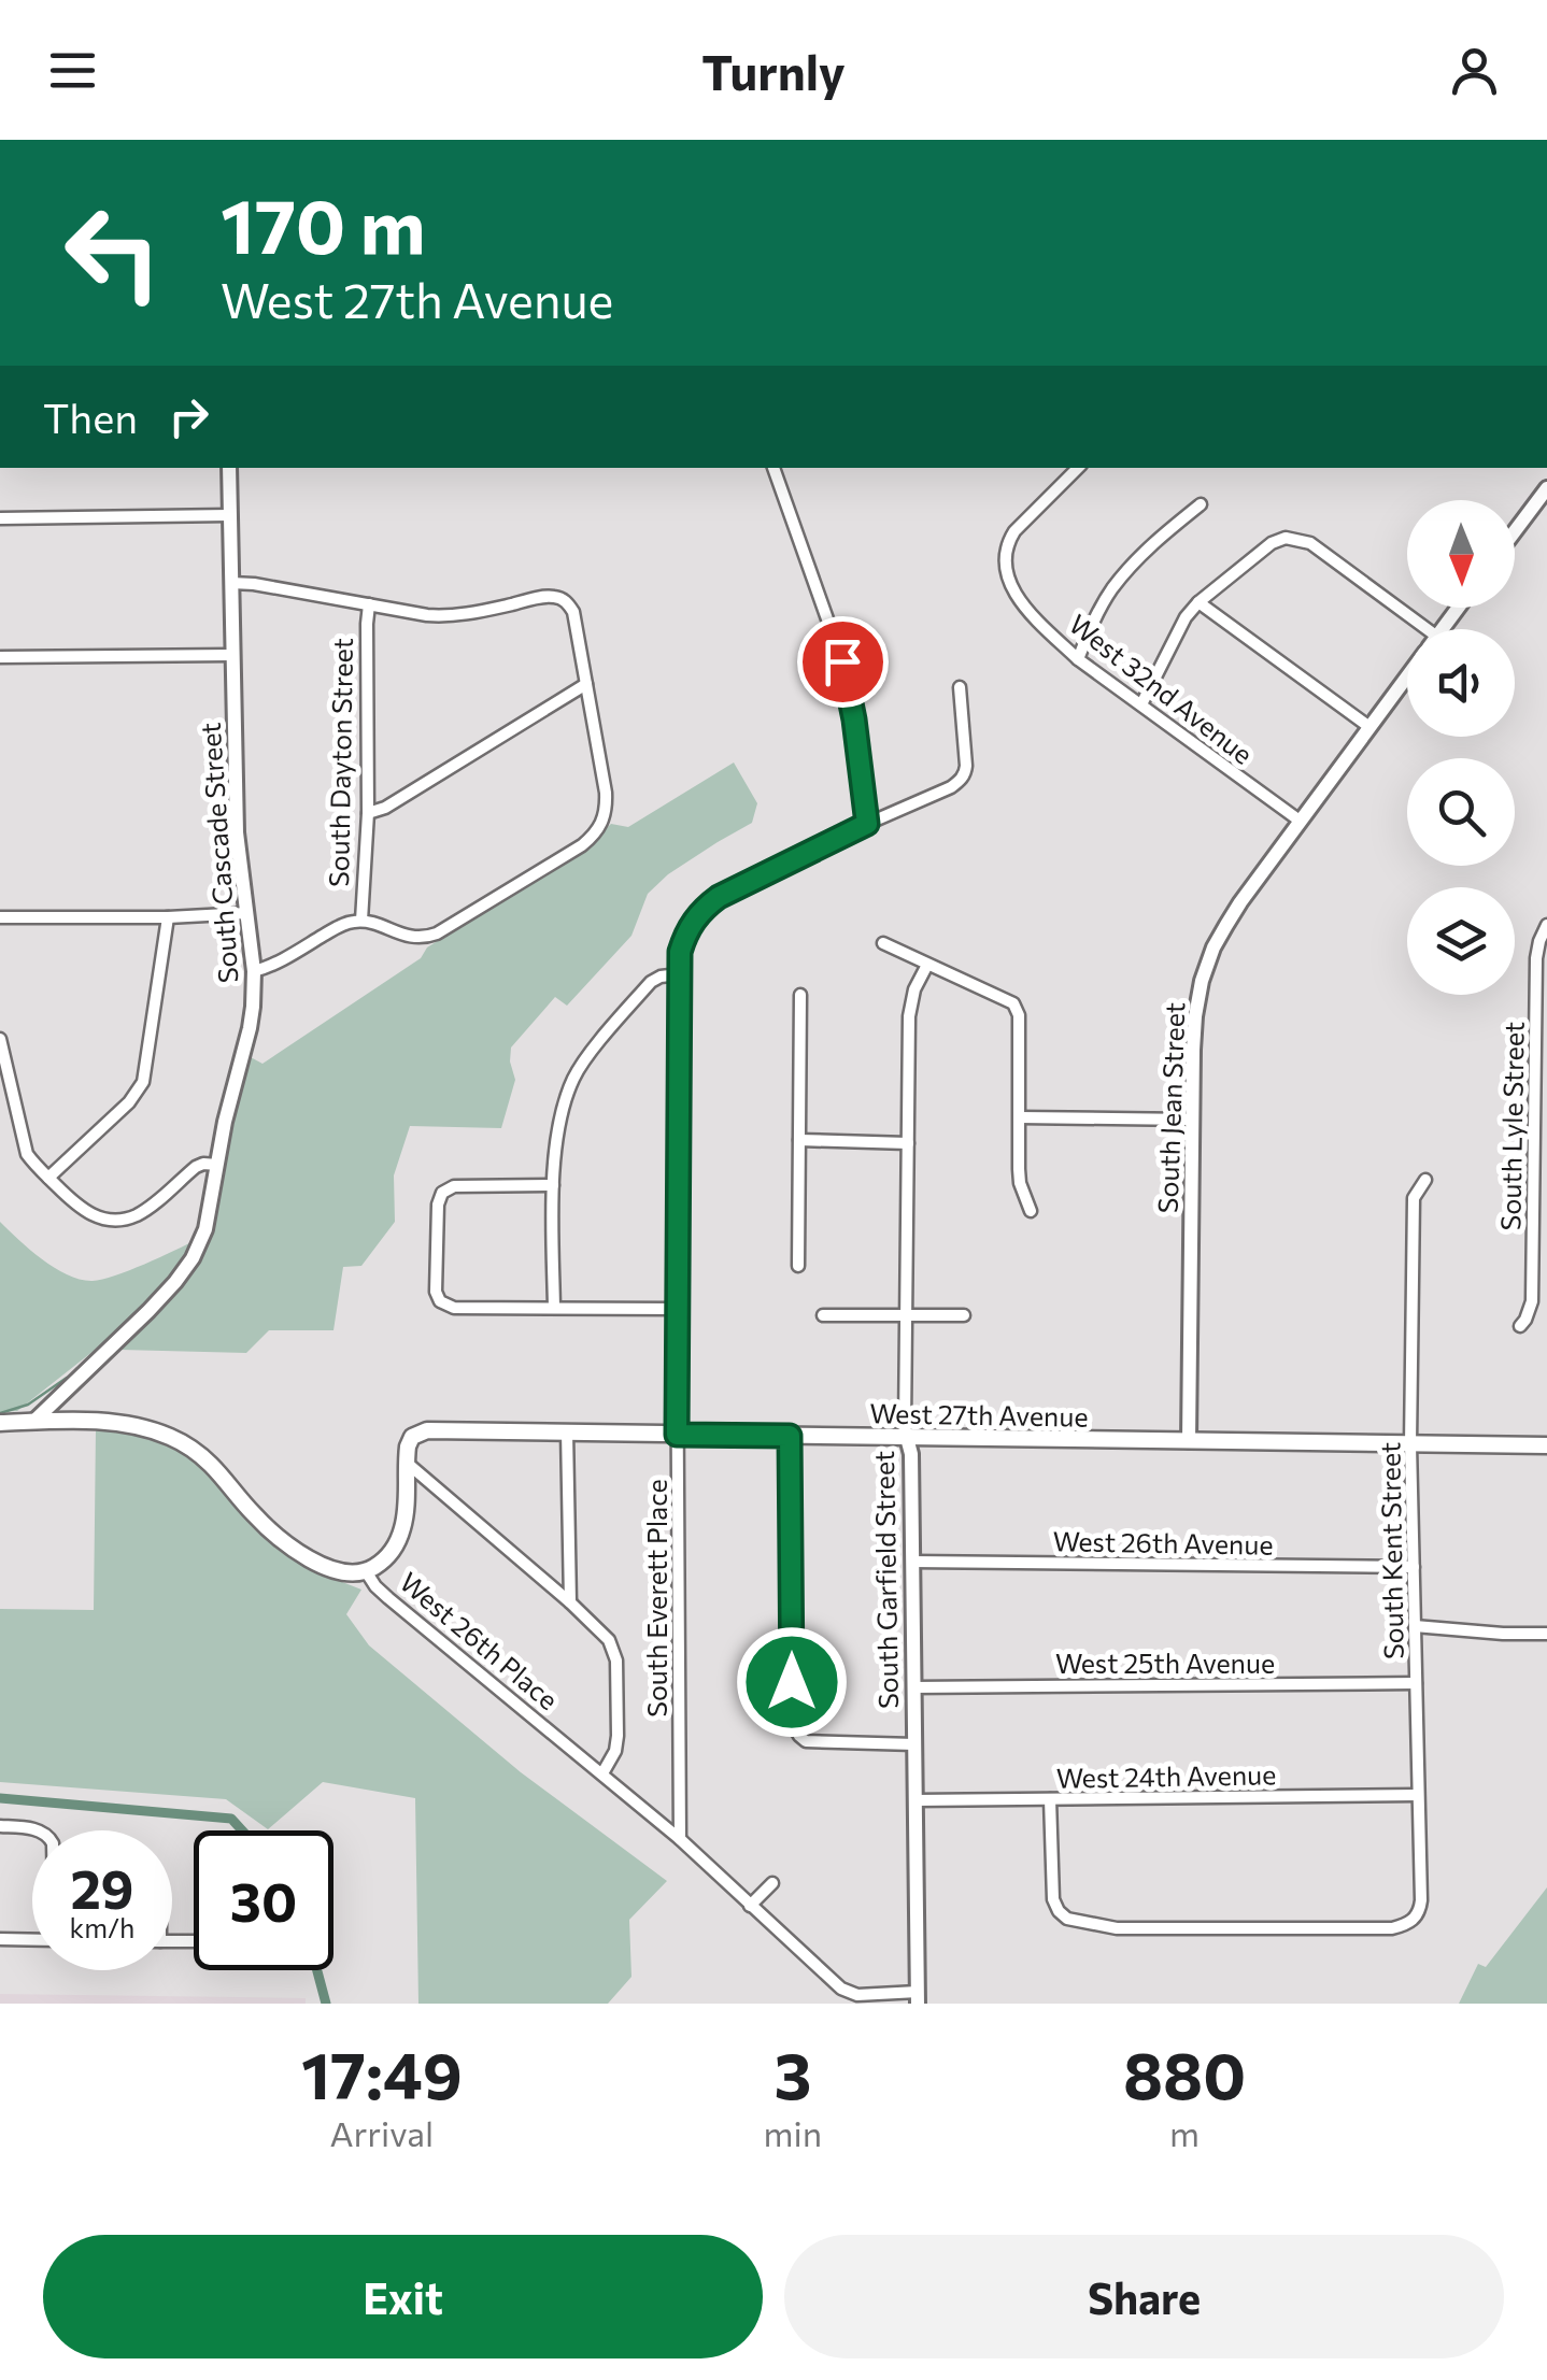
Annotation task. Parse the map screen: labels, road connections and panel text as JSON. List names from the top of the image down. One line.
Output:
{"streets":{"main road":["West 27th Avenue","West 26th Place"],"street":["West 32nd Avenue","South Dayton Street","South Cascade Street","South Jean Street","South Lyle Street","West 26th Avenue","South Kent Street","South Garfield Street","South Everett Place","West 25th Avenue","West 24th Avenue"]},"crossings":[["West 32nd Avenue","South Jean Street"],["South Cascade Street","West 26th Place"],["South Jean Street","West 27th Avenue"],["West 27th Avenue","South Kent Street"],["West 27th Avenue","South Garfield Street"],["West 27th Avenue","South Everett Place"],["West 26th Avenue","South Kent Street"],["West 26th Avenue","South Garfield Street"],["South Kent Street","West 25th Avenue"],["South Kent Street","West 24th Avenue"],["South Garfield Street","West 26th Place"],["South Garfield Street","West 25th Avenue"],["South Garfield Street","West 24th Avenue"],["South Everett Place","West 26th Place"]],"north":"bottom","page":{"header":"Turnly","turn":["170 m","West 27th Avenue"],"then":"Then","speed":"29 km/h","limit":"30","eta":["17:49","Arrival","3","min","880","m"],"buttons":["Exit","Share"]}}
